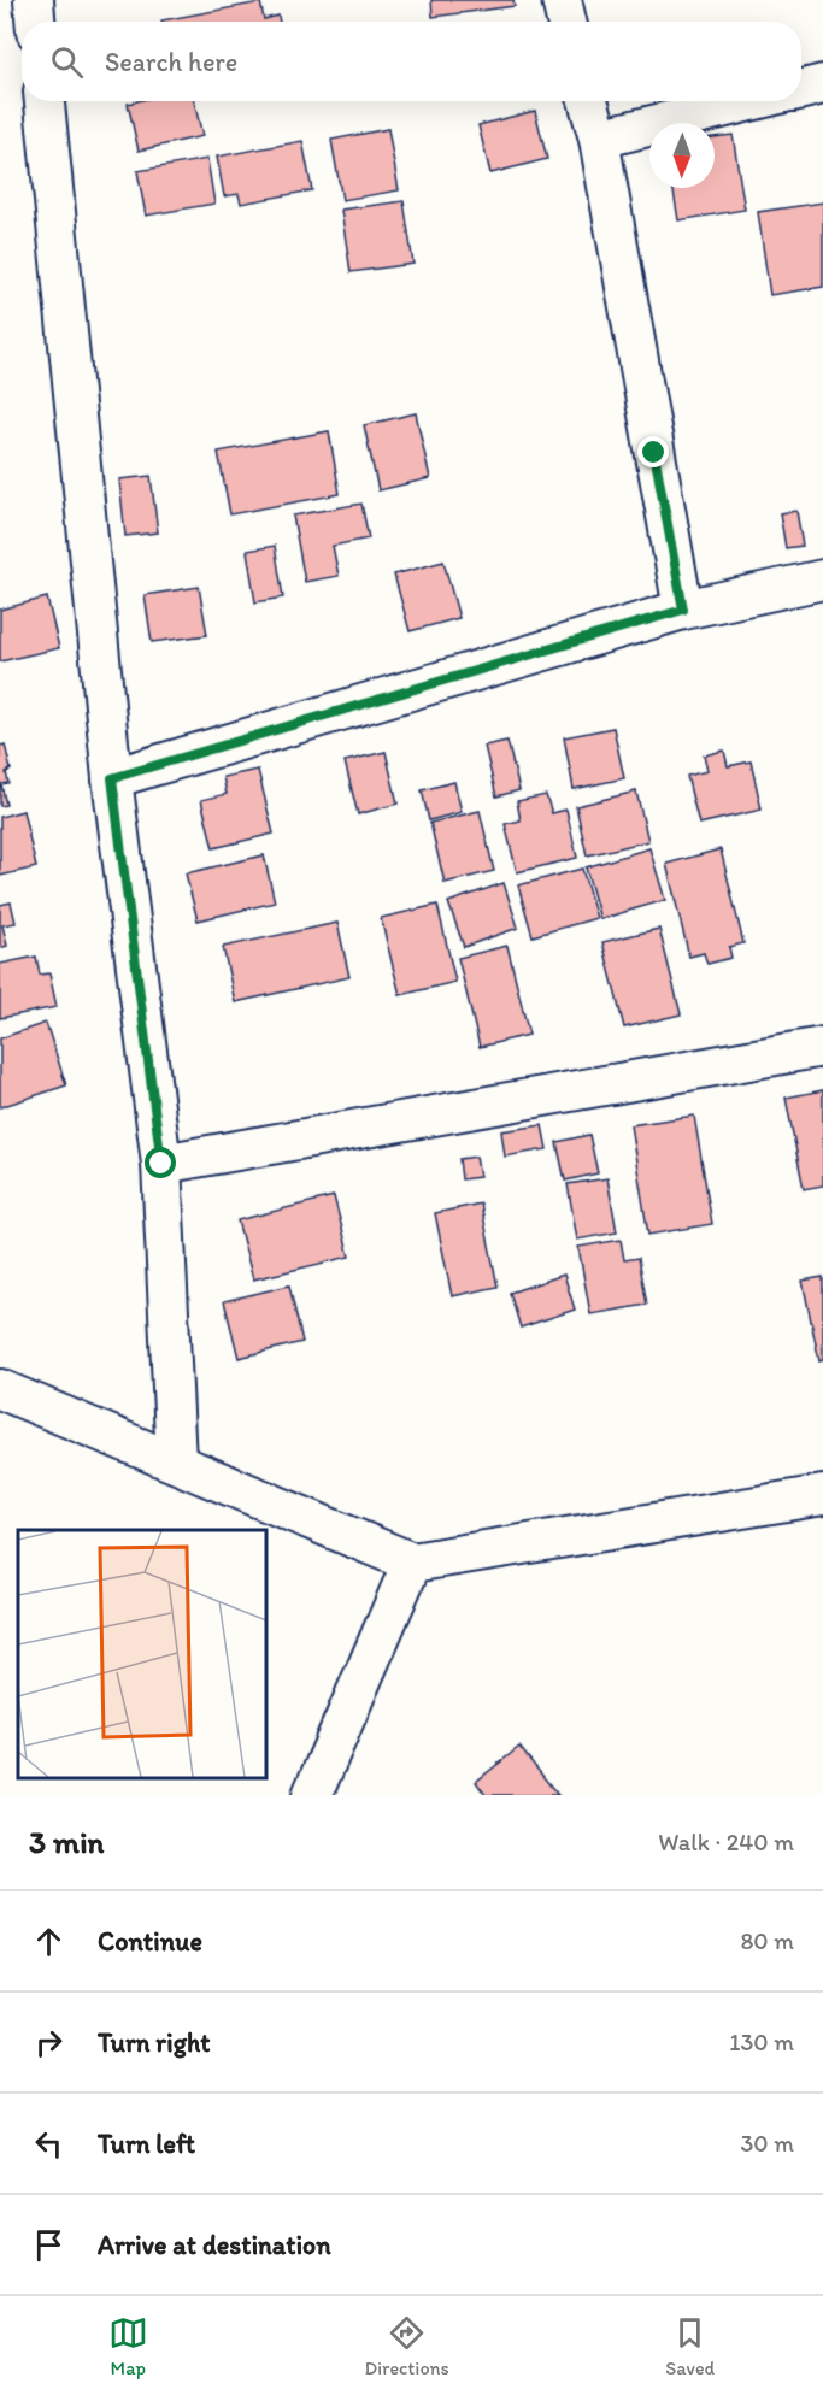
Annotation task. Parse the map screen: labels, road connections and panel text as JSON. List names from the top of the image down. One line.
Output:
{"north":"bottom","page":{"search":"Search here","heading":["3 min","Walk · 240 m"],"list":[["Continue","80 m"],["Turn right","130 m"],["Turn left","30 m"],"Arrive at destination"],"nav":["Map","Directions","Saved"]}}
